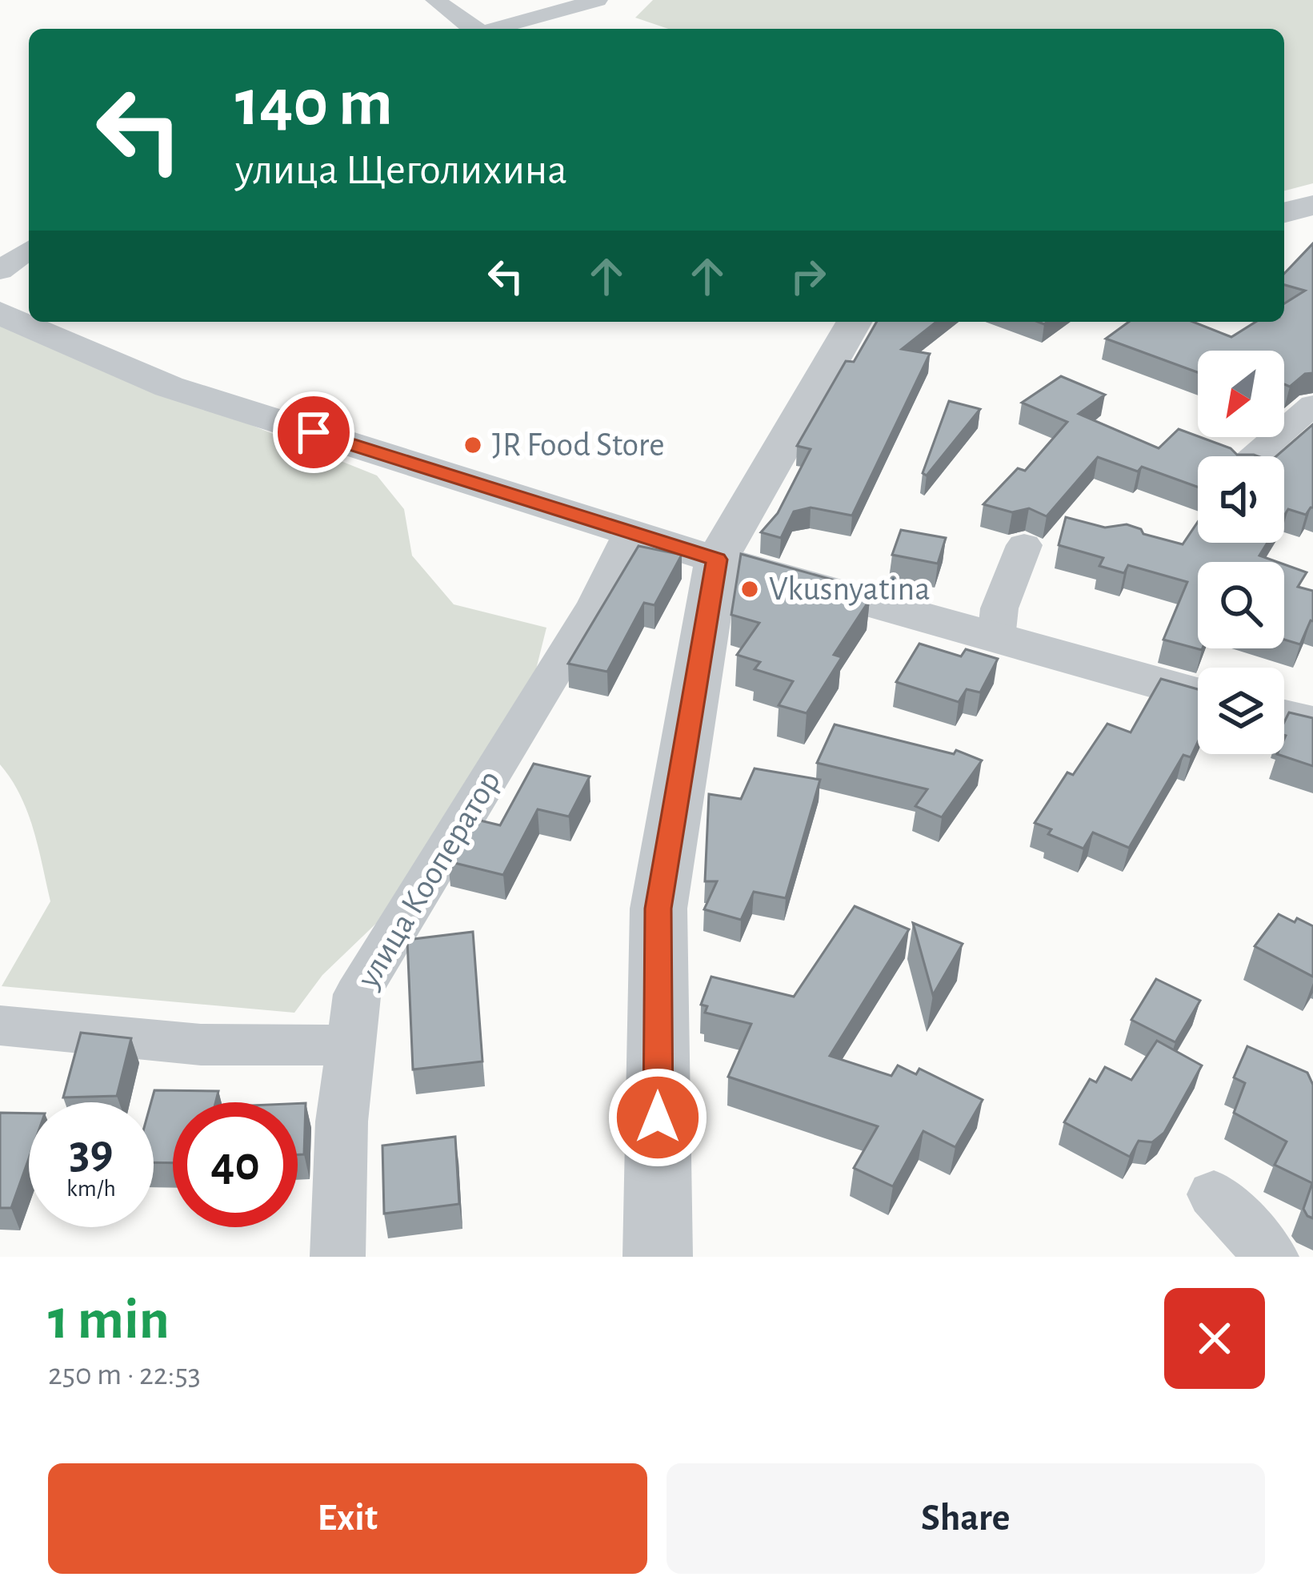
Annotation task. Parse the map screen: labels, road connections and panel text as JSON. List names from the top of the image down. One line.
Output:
{"streets":{"street":["улица Кооператор"]},"places":["JR Food Store","Vkusnyatina"],"north":"bottom left","page":{"turn":["140 m","улица Щеголихина"],"speed":"39 km/h","limit":"40","heading":["1 min","250 m · 22:53"],"buttons":["Exit","Share"]}}
